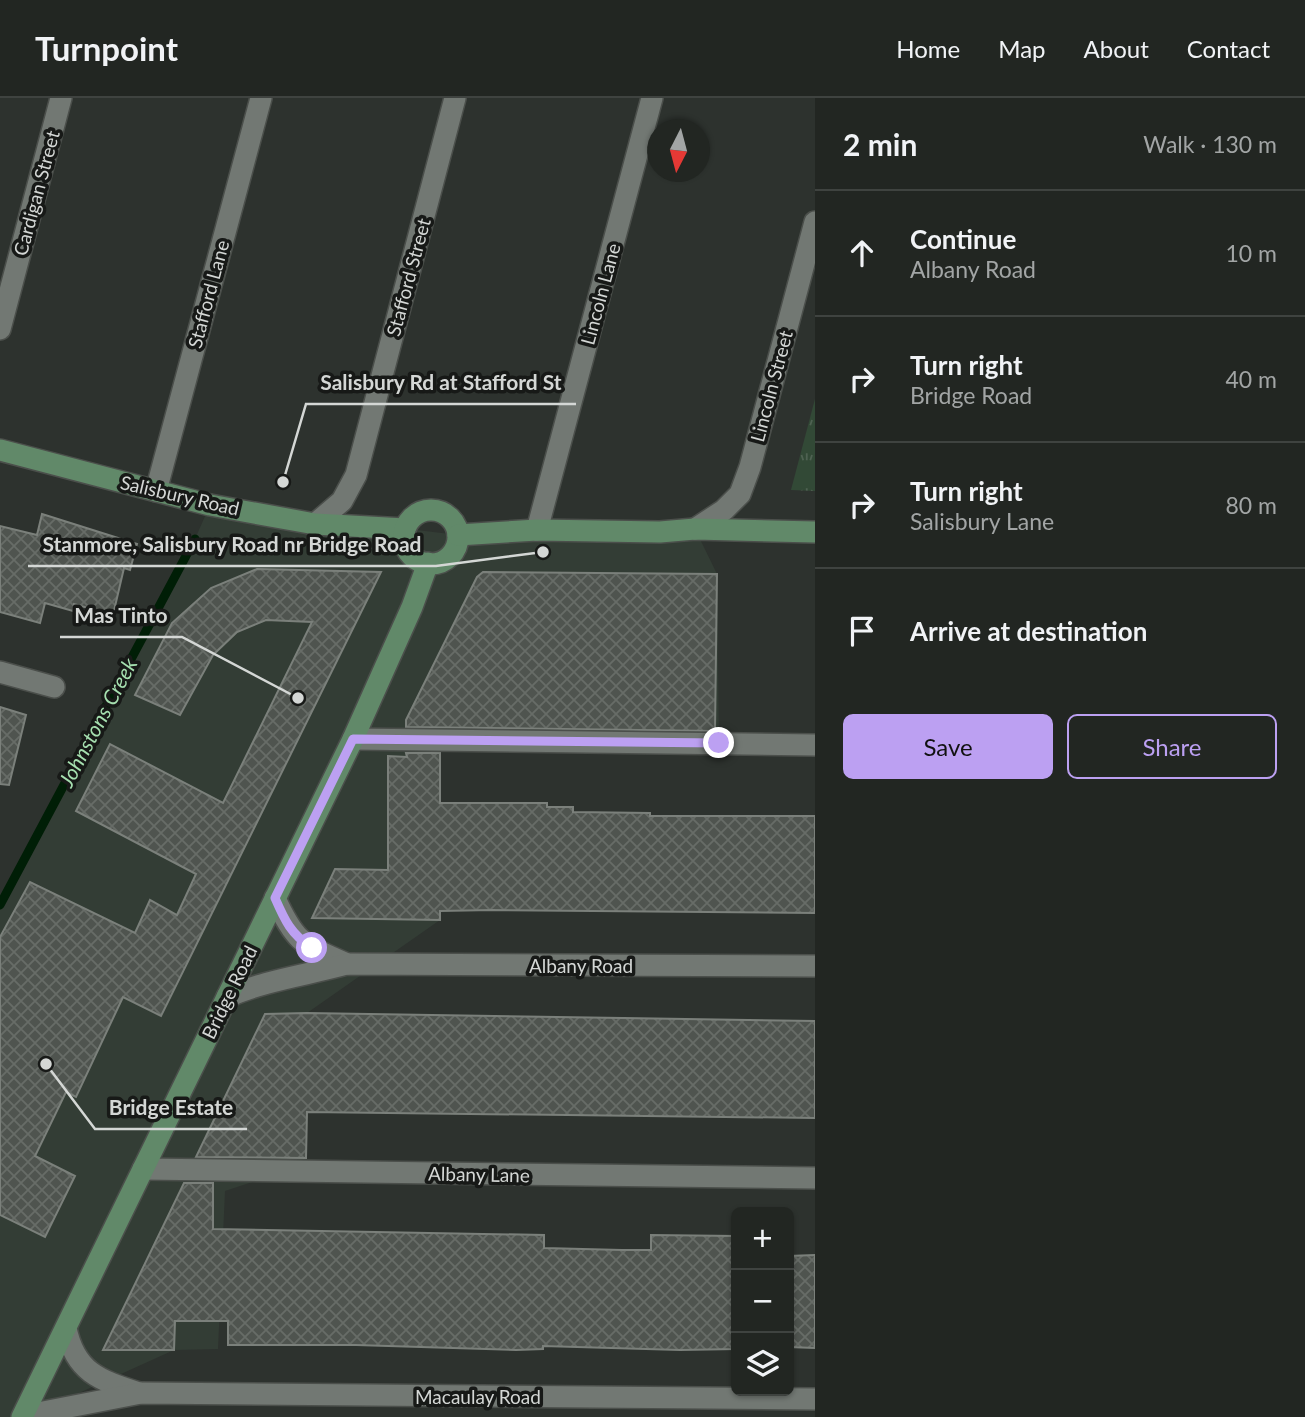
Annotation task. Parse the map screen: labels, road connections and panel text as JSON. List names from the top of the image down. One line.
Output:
{"streets":{"main road":["Salisbury Road","Bridge Road"],"street":["Cardigan Street","Stafford Street","Stafford Lane","Lincoln Lane","Lincoln Street","Albany Road","Albany Lane","Macaulay Road"]},"crossings":[["Stafford Street","Salisbury Road"],["Stafford Lane","Salisbury Road"],["Salisbury Road","Bridge Road"],["Albany Road","Bridge Road"],["Bridge Road","Albany Lane"],["Bridge Road","Macaulay Road"]],"water":["Johnstons Creek"],"places":["Salisbury Rd at Stafford St","Stanmore, Salisbury Road nr Bridge Road","Mas Tinto","Bridge Estate"],"north":"bottom","page":{"header":"Turnpoint","nav":["Home","Map","About","Contact"],"heading":["2 min","Walk · 130 m"],"list":[["Continue","Albany Road","10 m"],["Turn right","Bridge Road","40 m"],["Turn right","Salisbury Lane","80 m"],"Arrive at destination"],"buttons":["Save","Share"],"map_buttons":["+","−"]}}
